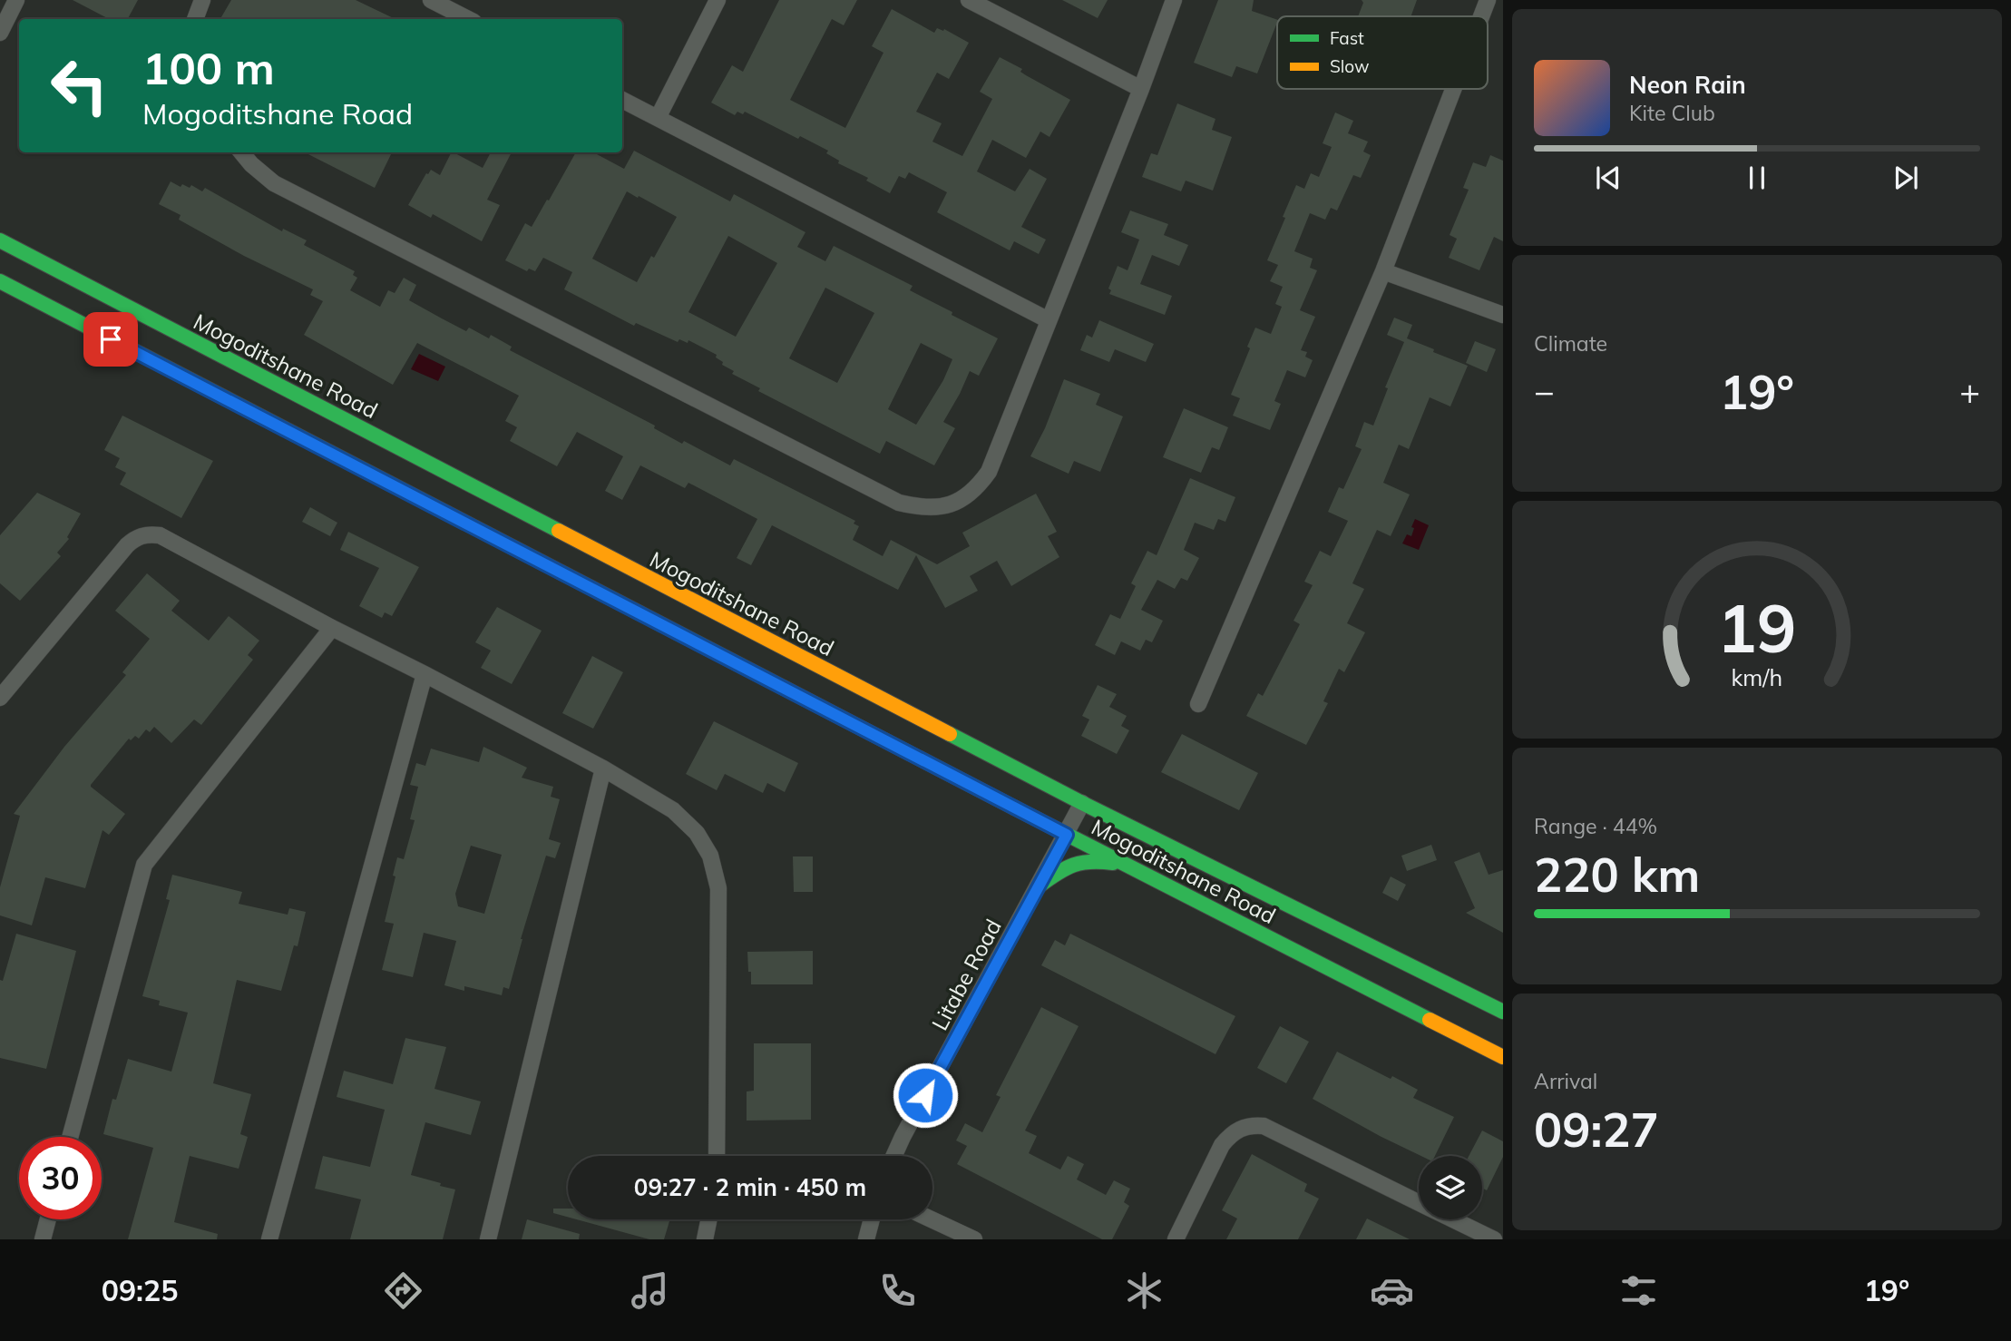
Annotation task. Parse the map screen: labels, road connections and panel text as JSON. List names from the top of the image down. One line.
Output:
{"streets":{"main road":["Mogoditshane Road"],"street":["Litabe Road"]},"crossings":[["Mogoditshane Road","Litabe Road"]],"legend":["Fast","Slow"],"page":{"turn":["100 m","Mogoditshane Road"],"song":["Neon Rain","Kite Club"],"tile":["Climate",["Range · 44%","220 km"],["Arrival","09:27"]],"heat":["−","19°","+"],"limit":"30","trip":"09:27 · 2 min · 450 m","tabs":["09:25","19°"],"gauge":["19","km/h"]}}
